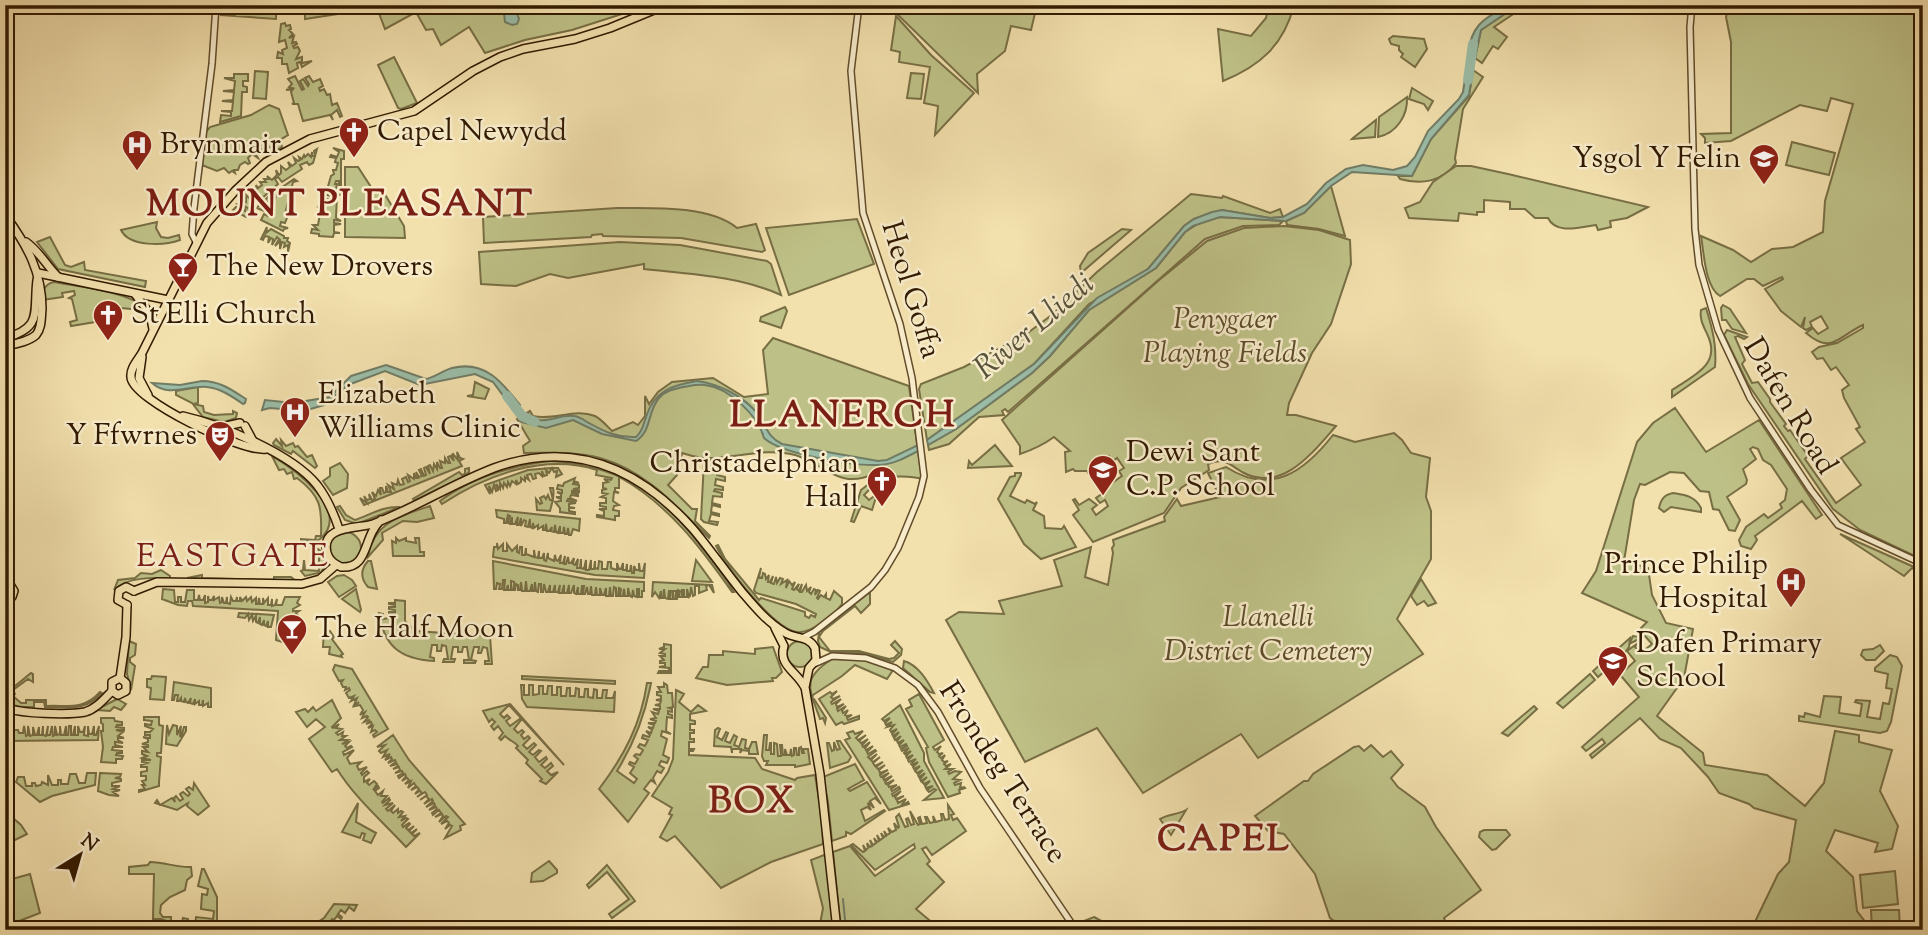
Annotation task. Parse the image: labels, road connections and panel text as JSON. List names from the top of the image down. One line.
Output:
{"streets":{"street":["Heol Goffa","Dafen Road","Frondeg Terrace"]},"crossings":[["Heol Goffa","Frondeg Terrace"]],"districts":["MOUNT PLEASANT","LLANERCH","EASTGATE","BOX","CAPEL"],"water":["River Lliedi"],"parks":["Penygaer Playing Fields","Llanelli District Cemetery"],"places":{"church":["Capel Newydd","St Elli Church","Christadelphian Hall"],"hospital":["Brynmair","Elizabeth Williams Clinic","Prince Philip Hospital"],"school or university":["Ysgol Y Felin","Dewi Sant C.P. School","Dafen Primary School"],"bar":["The New Drovers","The Half Moon"],"theatre":["Y Ffwrnes"]},"north":"top right"}
